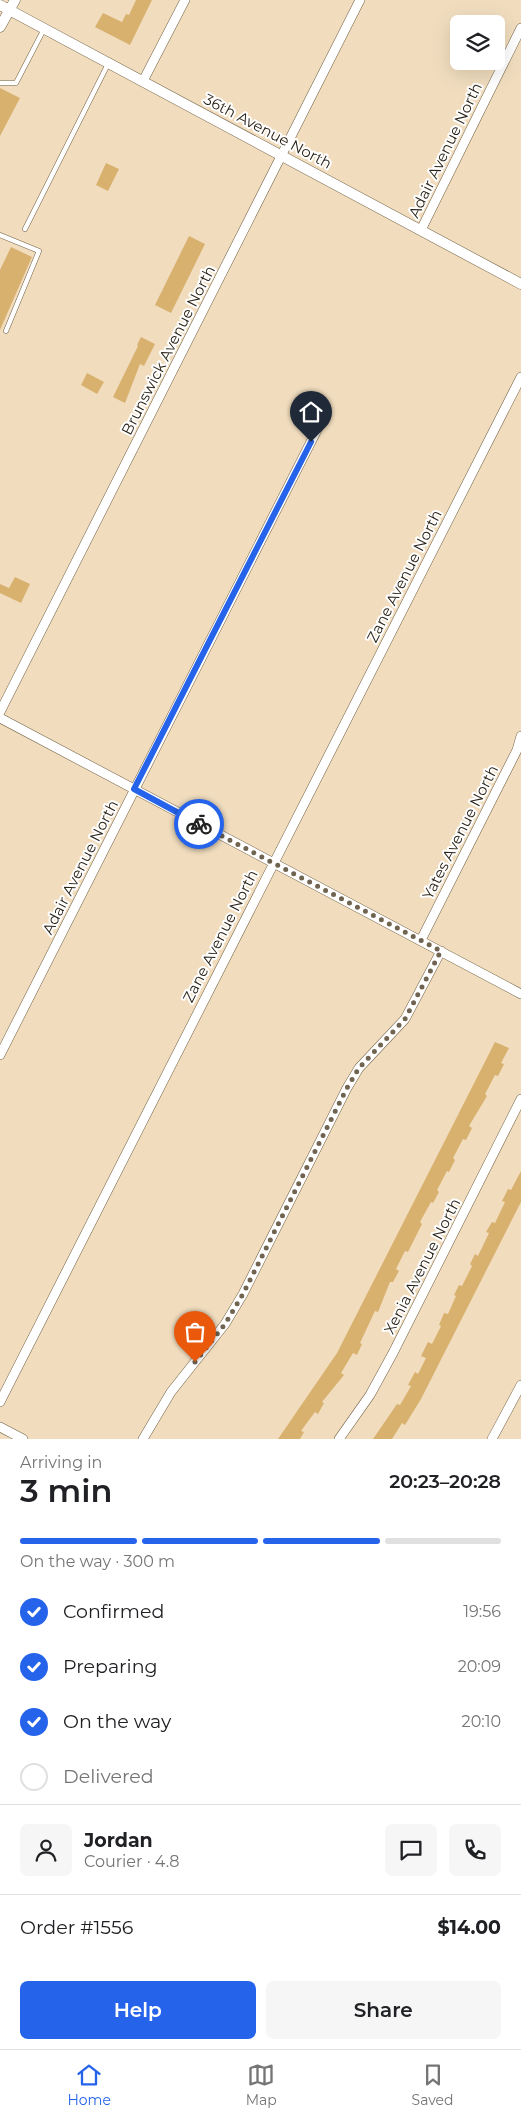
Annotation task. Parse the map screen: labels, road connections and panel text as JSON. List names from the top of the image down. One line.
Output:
{"streets":{"street":["36th Avenue North","Adair Avenue North","Brunswick Avenue North","Zane Avenue North","Yates Avenue North","Xenia Avenue North"]},"crossings":[["36th Avenue North","Adair Avenue North"],["36th Avenue North","Brunswick Avenue North"]],"page":{"heading":["3 min","Arriving in","20:23–20:28"],"panel":["Jordan","Courier · 4.8","Order #1556","$14.00"],"bar":"On the way · 300 m","list":[["Confirmed","19:56"],["Preparing","20:09"],["On the way","20:10"],"Delivered"],"buttons":["Help","Share"],"tabs":["Home","Map","Saved"]}}
